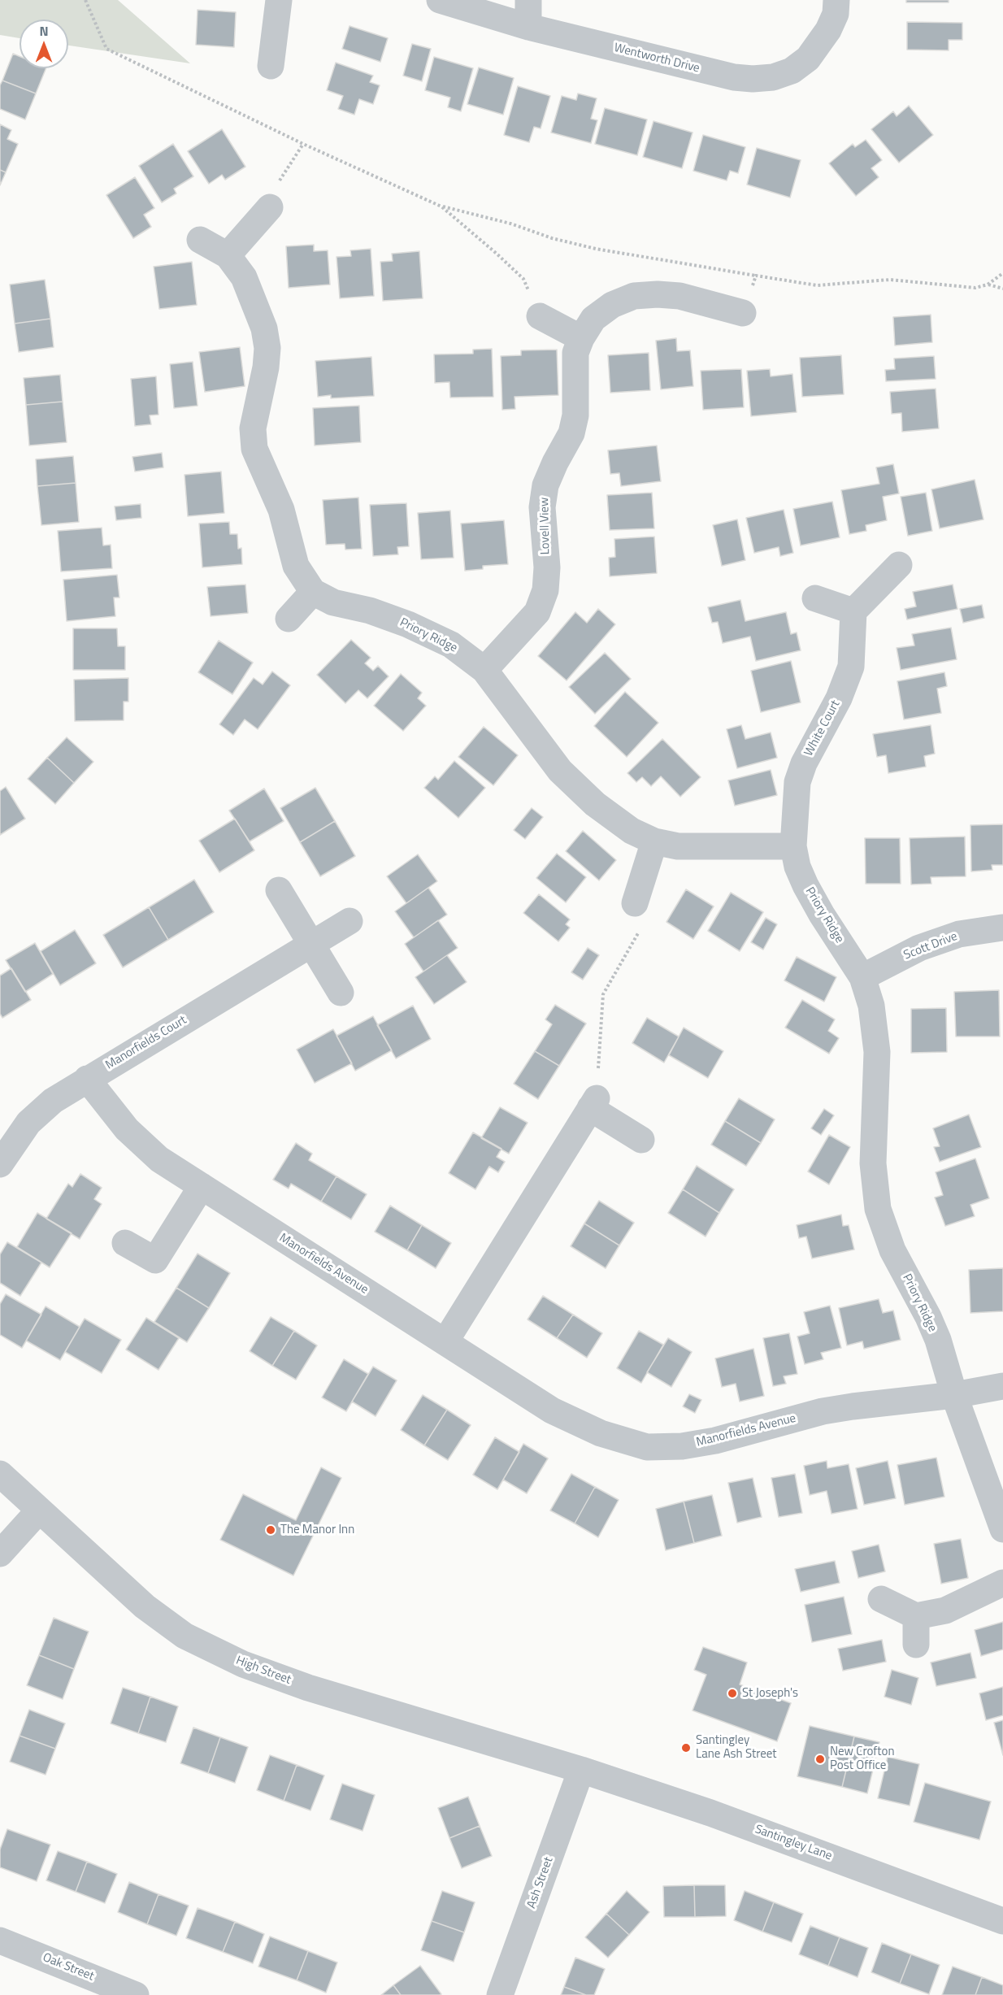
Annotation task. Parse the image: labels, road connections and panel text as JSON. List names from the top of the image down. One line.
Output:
{"streets":{"street":["Wentworth Drive","Lovell View","Priory Ridge","White Court","Scott Drive","Manorfields Court","Manorfields Avenue","High Street","Santingley Lane","Ash Street","Oak Street"]},"crossings":[["Lovell View","Priory Ridge"],["Priory Ridge","White Court"],["Priory Ridge","Scott Drive"],["Priory Ridge","Manorfields Avenue"],["Manorfields Court","Manorfields Avenue"],["High Street","Santingley Lane"],["High Street","Ash Street"],["Santingley Lane","Ash Street"]],"places":["The Manor Inn","St Joseph's","Santingley Lane Ash Street","New Crofton Post Office"],"north":"top"}
